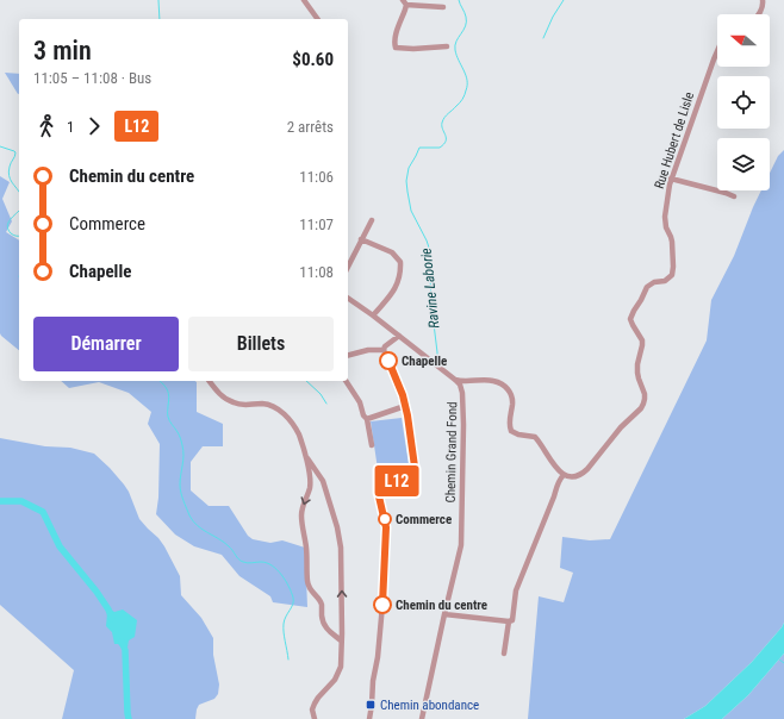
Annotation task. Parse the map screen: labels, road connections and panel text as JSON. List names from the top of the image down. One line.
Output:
{"streets":{"street":["Rue Hubert de Lisle","Chemin Grand Fond"]},"water":["Ravine Laborie"],"places":{"other":["Chapelle","Commerce","Chemin du centre"],"transit":["Chemin abondance"]},"lines":["bus line L12"],"north":"left","page":{"on_map":"L12","heading":["3 min","11:05 – 11:08 · Bus","$0.60"],"legs":["1","L12","2 arrêts"],"list":[{"name":"Chemin du centre","value":"11:06"},{"name":"Commerce","value":"11:07"},{"name":"Chapelle","value":"11:08"}],"buttons":["Démarrer","Billets"]}}
